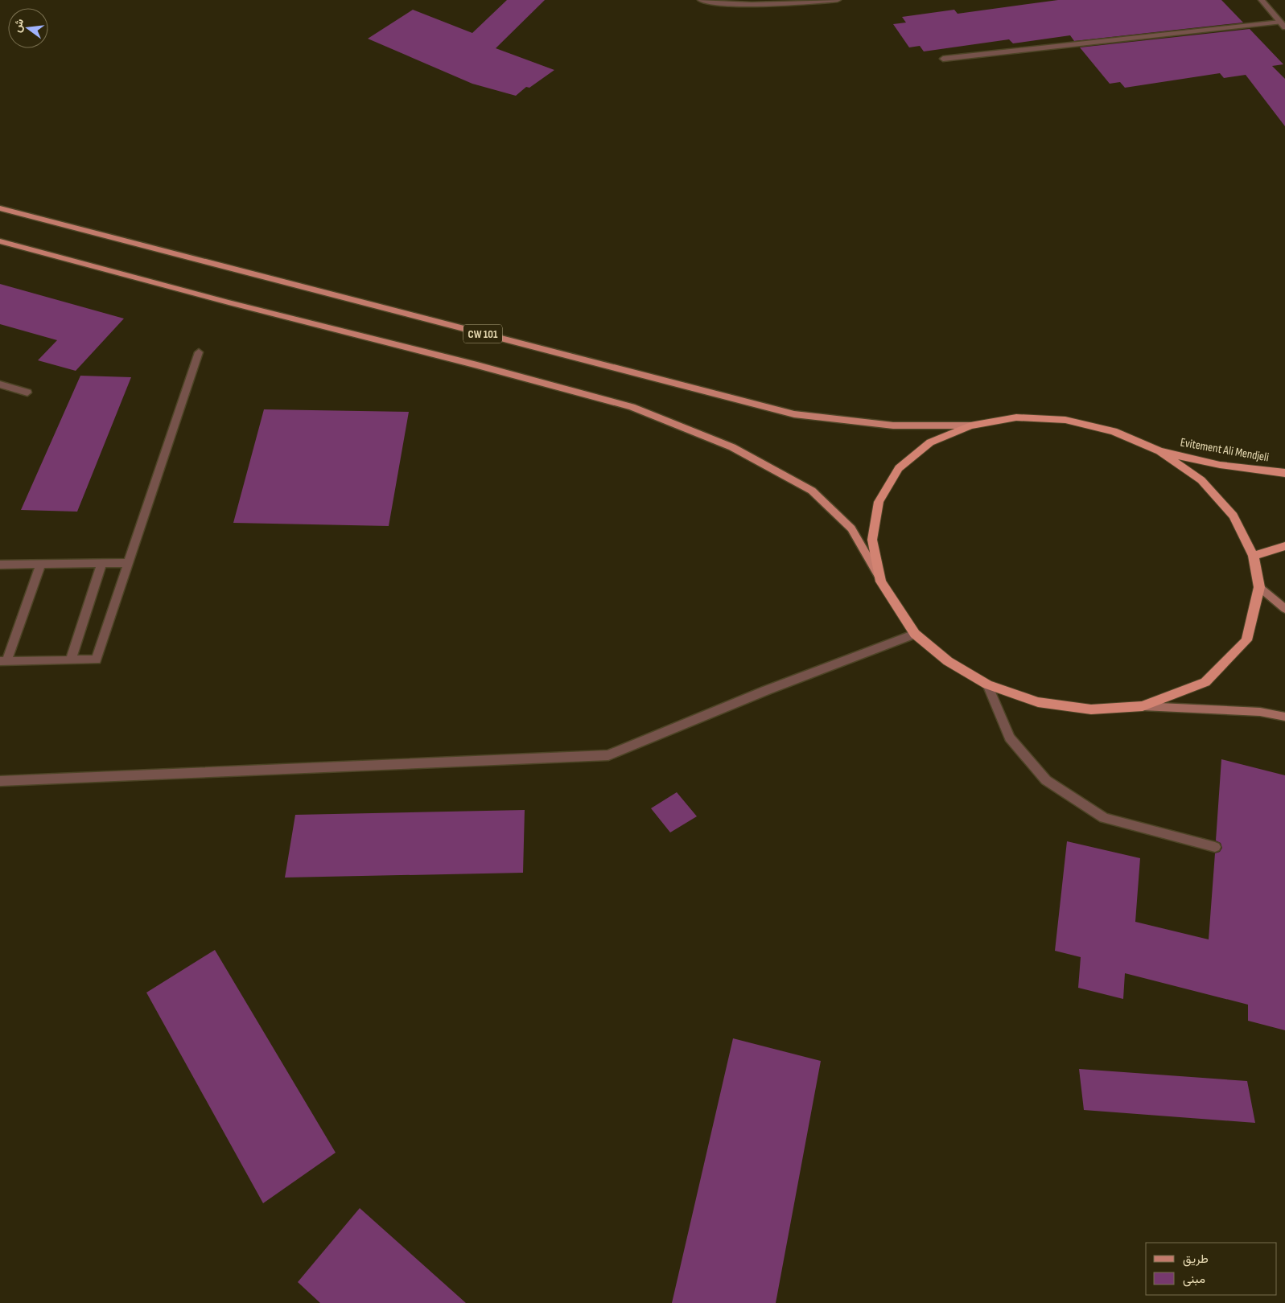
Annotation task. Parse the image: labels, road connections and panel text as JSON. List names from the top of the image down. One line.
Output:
{"streets":{"highway":["Evitement Ali Mendjeli"],"main road":["CW 101"]},"legend":["طريق","مبنى"],"north":"left"}
